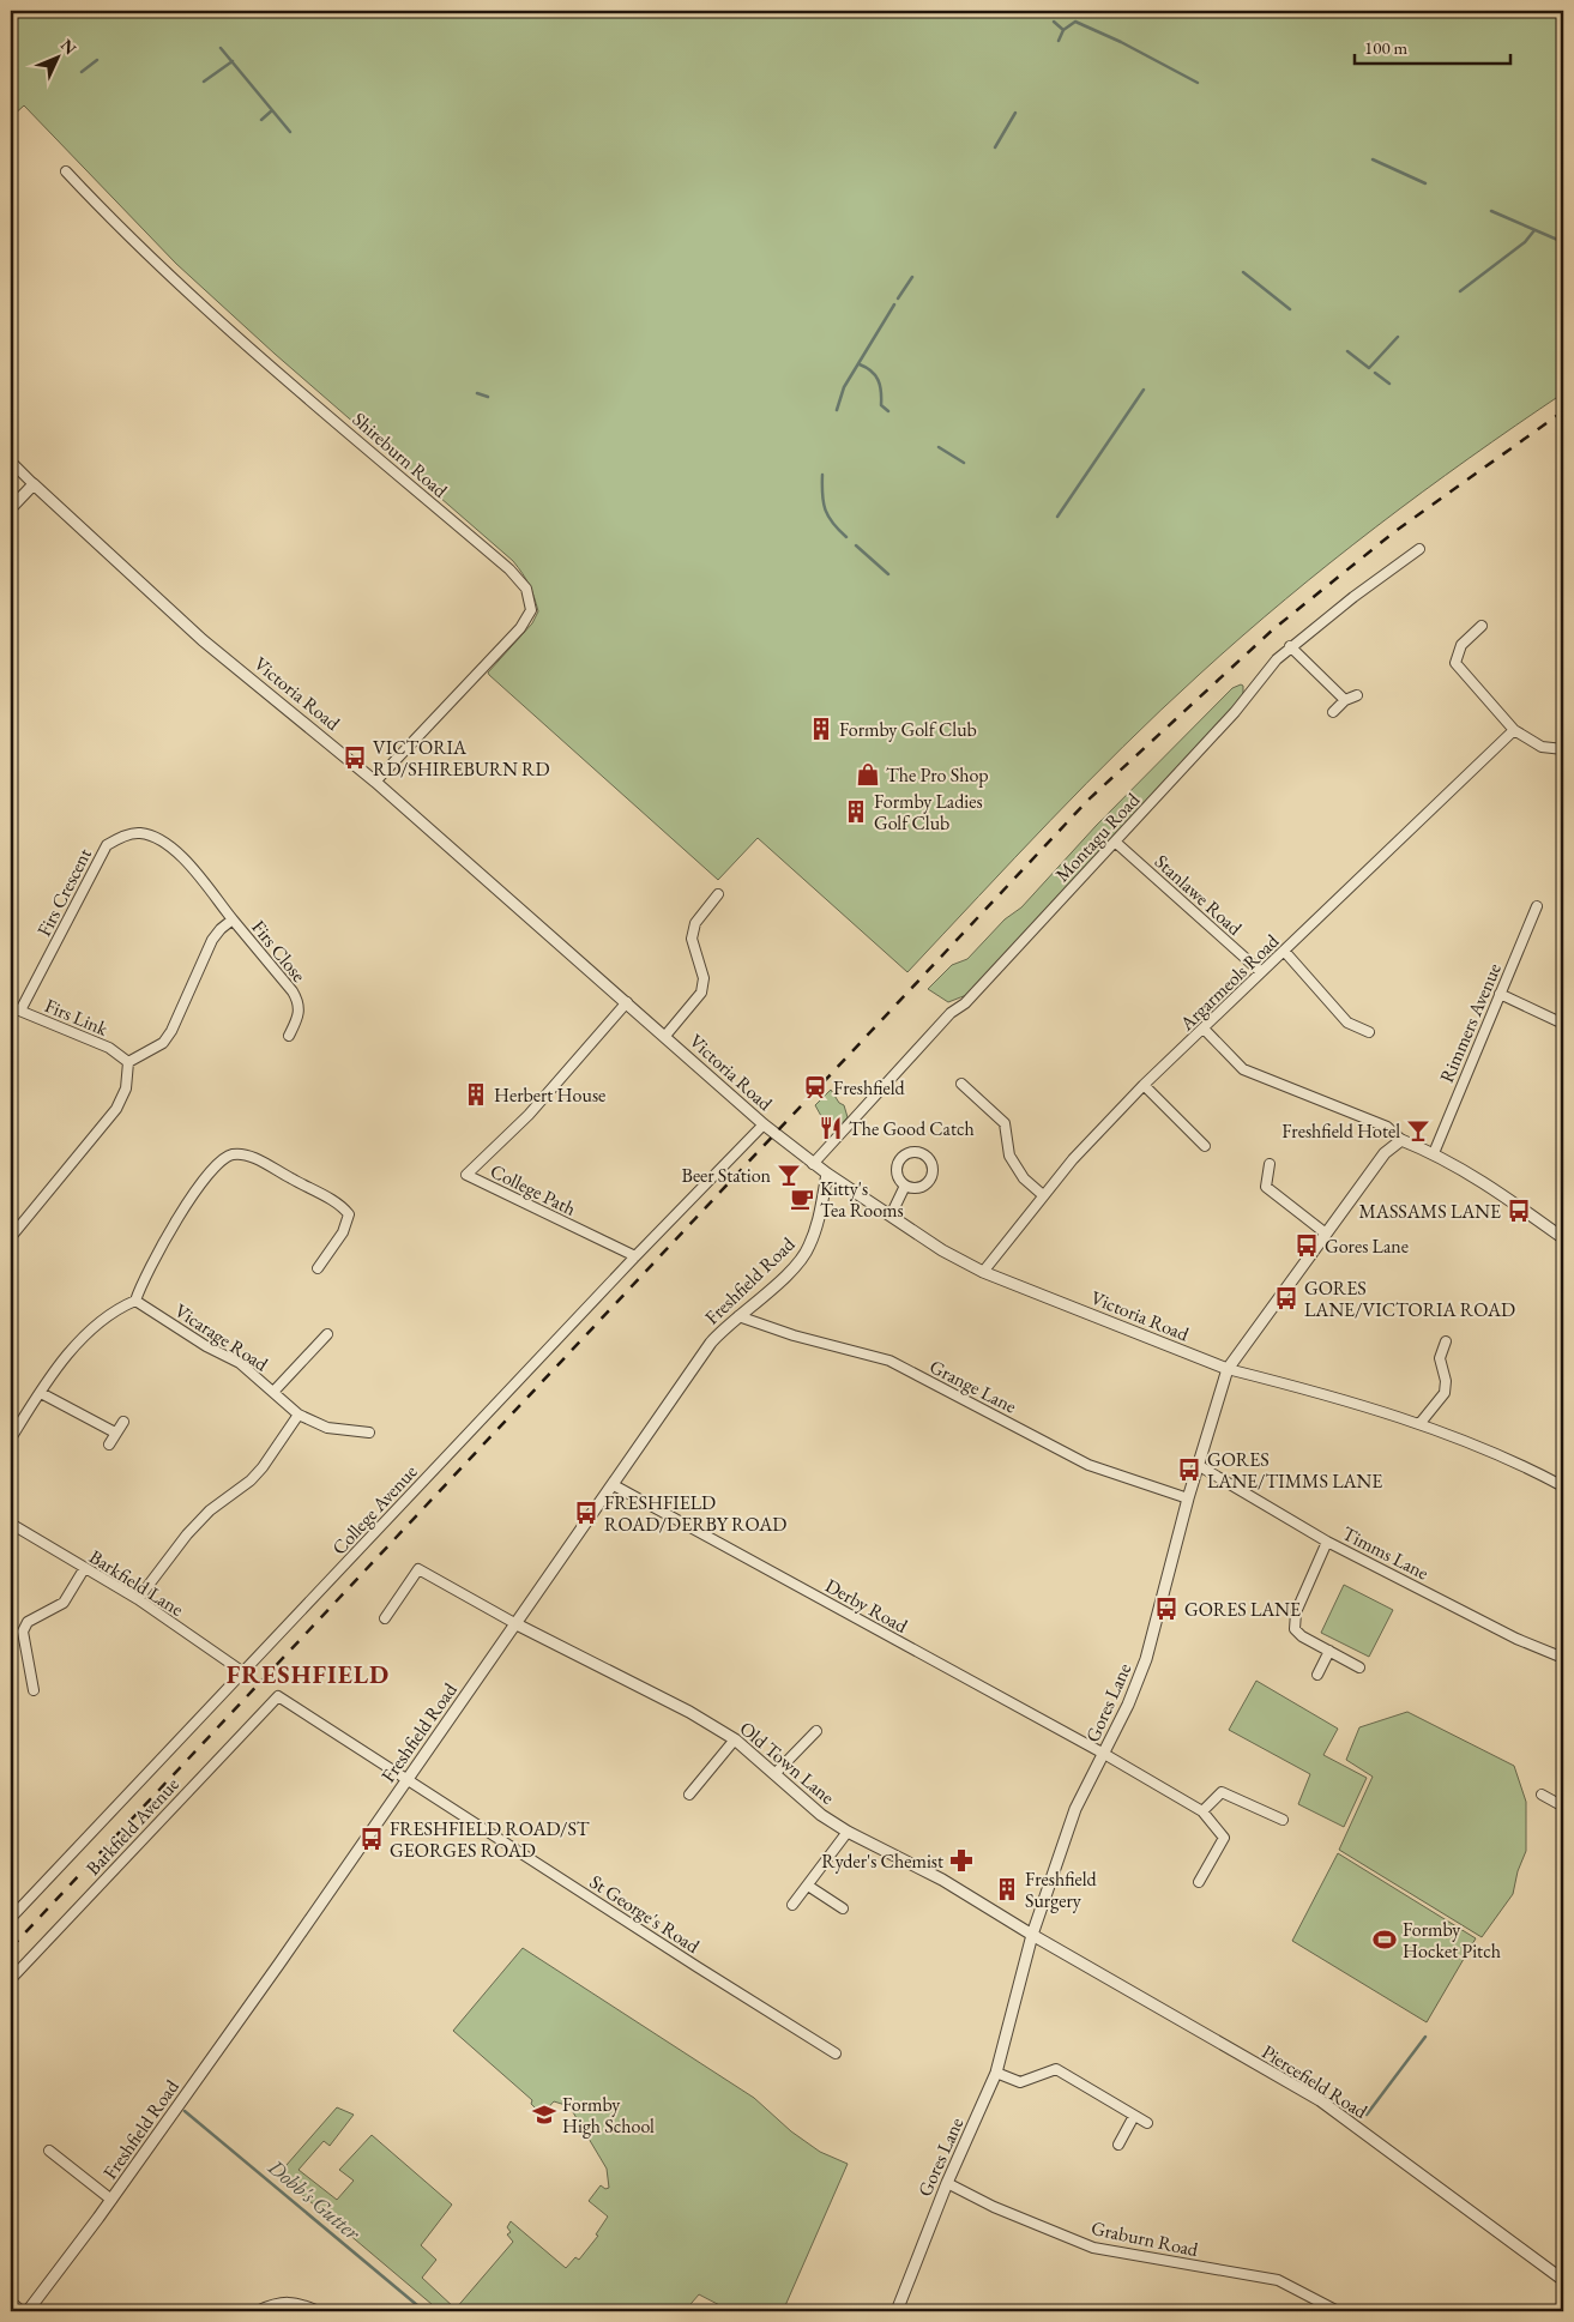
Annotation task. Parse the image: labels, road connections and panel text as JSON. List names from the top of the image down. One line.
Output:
{"streets":{"street":["Shireburn Road","Victoria Road","Montagu Road","Firs Crescent","Stanlawe Road","Firs Close","Argarmeols Road","Firs Link","Rimmers Avenue","College Path","Freshfield Road","Vicarage Road","Grange Lane","College Avenue","Timms Lane","Barkfield Lane","Derby Road","Gores Lane","Old Town Lane","Barkfield Avenue","St George's Road","Piercefield Road","Graburn Road"]},"crossings":[["Shireburn Road","Victoria Road"],["Victoria Road","Montagu Road"],["Victoria Road","Argarmeols Road"],["Victoria Road","College Path"],["Victoria Road","Freshfield Road"],["Victoria Road","College Avenue"],["Victoria Road","Gores Lane"],["Montagu Road","Stanlawe Road"],["Firs Crescent","Firs Close"],["Firs Crescent","Firs Link"],["Stanlawe Road","Argarmeols Road"],["College Path","College Avenue"],["Freshfield Road","Grange Lane"],["Freshfield Road","Derby Road"],["Freshfield Road","Old Town Lane"],["Freshfield Road","Barkfield Avenue"],["Freshfield Road","St George's Road"],["Grange Lane","Gores Lane"],["College Avenue","Barkfield Lane"],["Timms Lane","Gores Lane"],["Derby Road","Gores Lane"],["Gores Lane","Old Town Lane"],["Gores Lane","Piercefield Road"],["Gores Lane","Graburn Road"],["Old Town Lane","Piercefield Road"],["Barkfield Avenue","St George's Road"]],"districts":["FRESHFIELD"],"water":["Dobb's Gutter"],"places":{"building":["Formby Golf Club","Formby Ladies Golf Club","Herbert House","Freshfield Surgery"],"bus stop":["VICTORIA RD/SHIREBURN RD","MASSAMS LANE","Gores Lane","GORES LANE/VICTORIA ROAD","GORES LANE/TIMMS LANE","FRESHFIELD ROAD/DERBY ROAD","GORES LANE","FRESHFIELD ROAD/ST GEORGES ROAD"],"shop":["The Pro Shop"],"station":["Freshfield"],"restaurant":["The Good Catch"],"bar":["Freshfield Hotel","Beer Station"],"cafe":["Kitty's Tea Rooms"],"pharmacy":["Ryder's Chemist"],"sports":["Formby Hocket Pitch"],"school or university":["Formby High School"]},"scale_bar":"100 m","north":"top right"}
